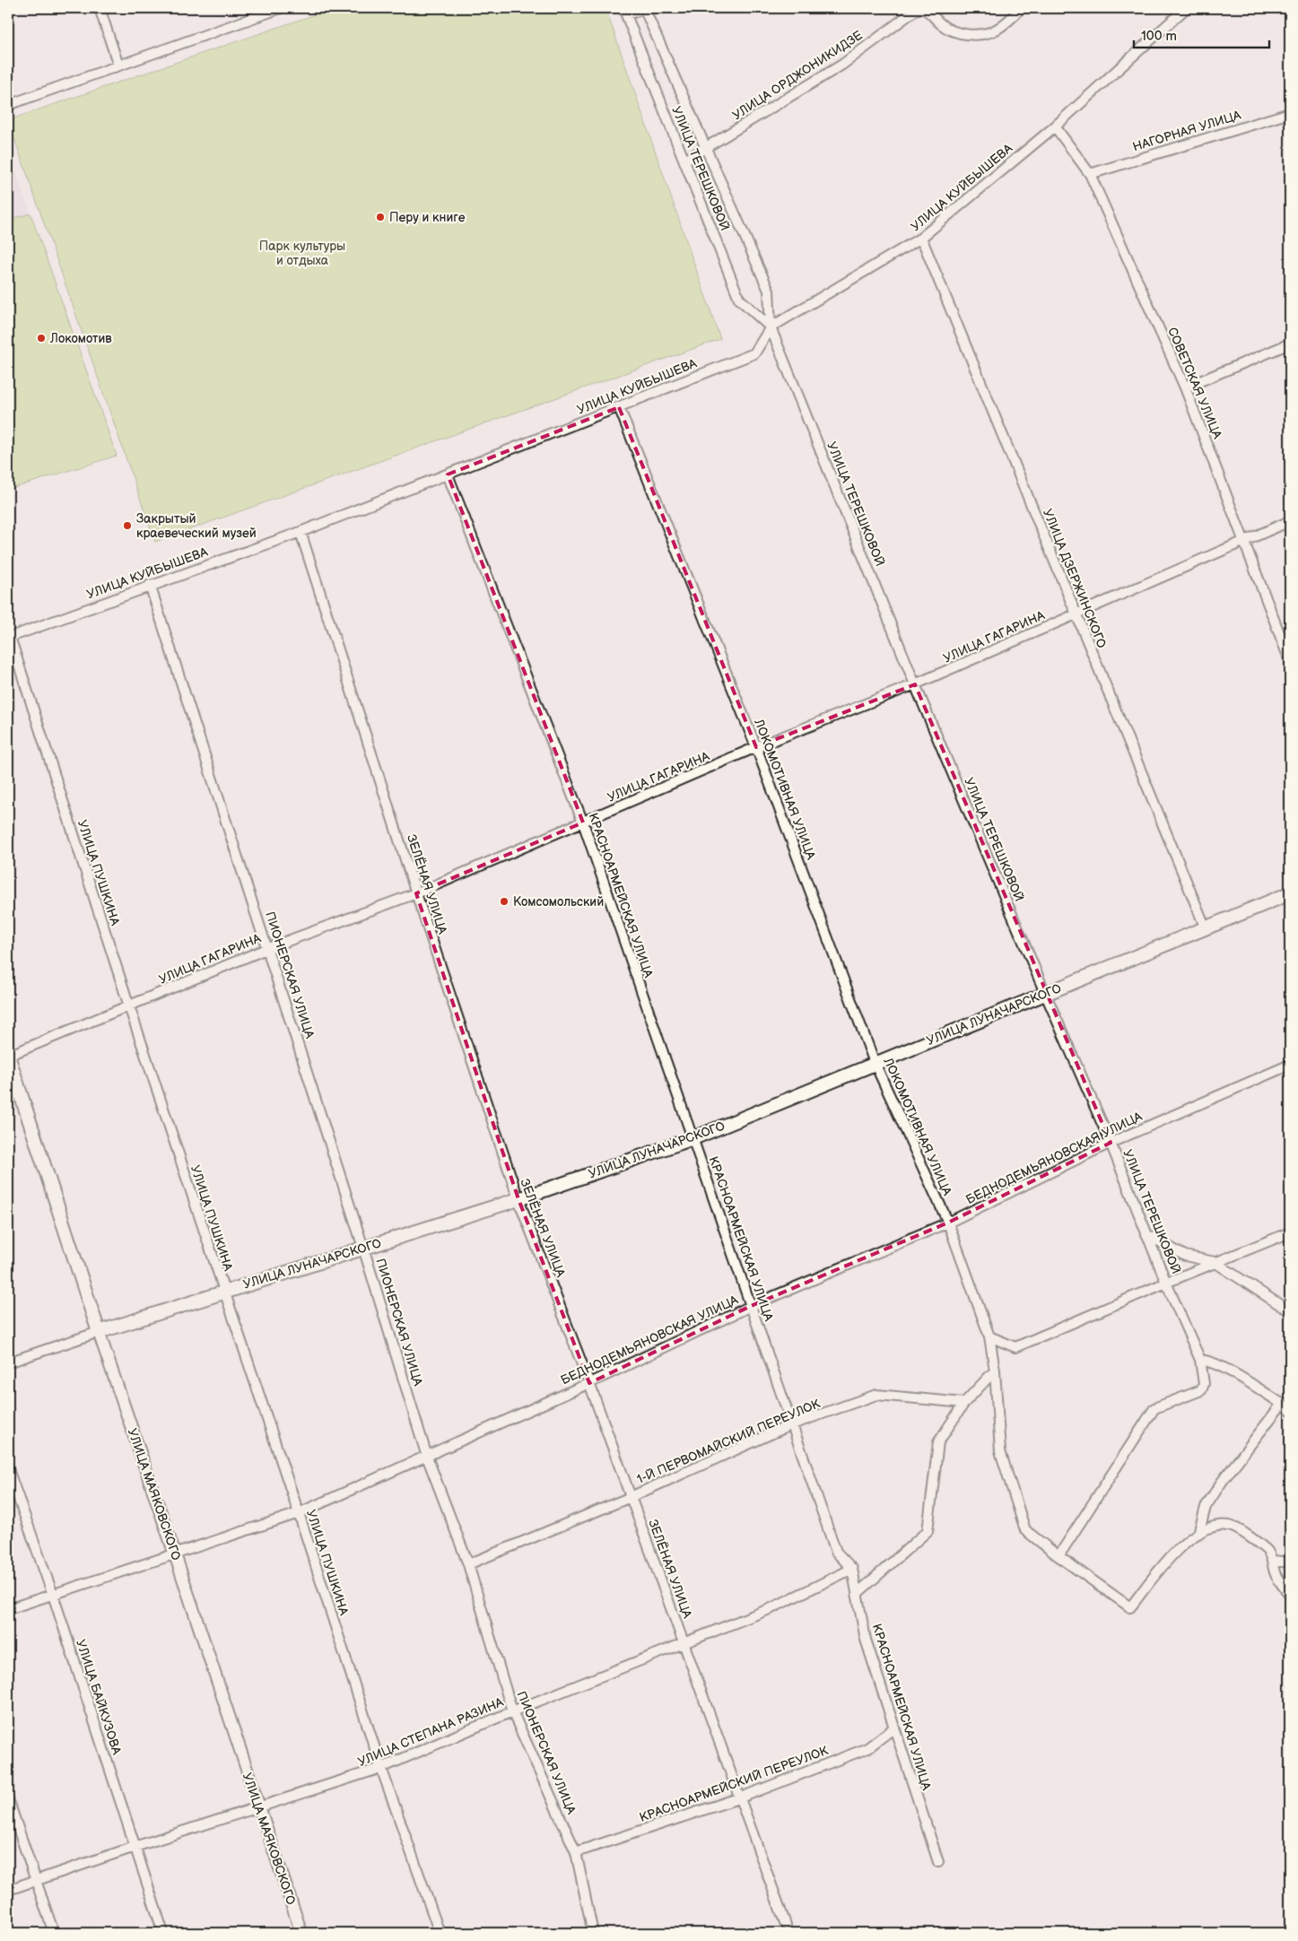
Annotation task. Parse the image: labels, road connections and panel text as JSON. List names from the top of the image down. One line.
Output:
{"streets":{"main road":["УЛИЦА ЛУНАЧАРСКОГО","УЛИЦА МАЯКОВСКОГО"],"street":["УЛИЦА ОРДЖОНИКИДЗЕ","НАГОРНАЯ УЛИЦА","УЛИЦА ТЕРЕШКОВОЙ","УЛИЦА КУЙБЫШЕВА","СОВЕТСКАЯ УЛИЦА","УЛИЦА ДЗЕРЖИНСКОГО","УЛИЦА ГАГАРИНА","ЛОКОМОТИВНАЯ УЛИЦА","УЛИЦА ПУШКИНА","ЗЕЛЁНАЯ УЛИЦА","КРАСНОАРМЕЙСКАЯ УЛИЦА","ПИОНЕРСКАЯ УЛИЦА","БЕДНОДЕМЬЯНОВСКАЯ УЛИЦА","1-Й ПЕРВОМАЙСКИЙ ПЕРЕУЛОК","УЛИЦА БАЙКУЗОВА","УЛИЦА СТЕПАНА РАЗИНА","КРАСНОАРМЕЙСКИЙ ПЕРЕУЛОК"]},"crossings":[["УЛИЦА ОРДЖОНИКИДЗЕ","УЛИЦА ТЕРЕШКОВОЙ"],["НАГОРНАЯ УЛИЦА","СОВЕТСКАЯ УЛИЦА"],["УЛИЦА ТЕРЕШКОВОЙ","УЛИЦА КУЙБЫШЕВА"],["УЛИЦА ТЕРЕШКОВОЙ","УЛИЦА ГАГАРИНА"],["УЛИЦА ТЕРЕШКОВОЙ","ЛОКОМОТИВНАЯ УЛИЦА"],["УЛИЦА ТЕРЕШКОВОЙ","УЛИЦА ЛУНАЧАРСКОГО"],["УЛИЦА ТЕРЕШКОВОЙ","БЕДНОДЕМЬЯНОВСКАЯ УЛИЦА"],["УЛИЦА КУЙБЫШЕВА","СОВЕТСКАЯ УЛИЦА"],["УЛИЦА КУЙБЫШЕВА","УЛИЦА ДЗЕРЖИНСКОГО"],["УЛИЦА КУЙБЫШЕВА","ЛОКОМОТИВНАЯ УЛИЦА"],["УЛИЦА КУЙБЫШЕВА","УЛИЦА ПУШКИНА"],["УЛИЦА КУЙБЫШЕВА","ЗЕЛЁНАЯ УЛИЦА"],["УЛИЦА КУЙБЫШЕВА","КРАСНОАРМЕЙСКАЯ УЛИЦА"],["УЛИЦА КУЙБЫШЕВА","ПИОНЕРСКАЯ УЛИЦА"],["СОВЕТСКАЯ УЛИЦА","УЛИЦА ГАГАРИНА"],["УЛИЦА ДЗЕРЖИНСКОГО","УЛИЦА ГАГАРИНА"],["УЛИЦА ДЗЕРЖИНСКОГО","УЛИЦА ЛУНАЧАРСКОГО"],["УЛИЦА ГАГАРИНА","ЛОКОМОТИВНАЯ УЛИЦА"],["УЛИЦА ГАГАРИНА","УЛИЦА ПУШКИНА"],["УЛИЦА ГАГАРИНА","ЗЕЛЁНАЯ УЛИЦА"],["УЛИЦА ГАГАРИНА","КРАСНОАРМЕЙСКАЯ УЛИЦА"],["УЛИЦА ГАГАРИНА","ПИОНЕРСКАЯ УЛИЦА"],["УЛИЦА ГАГАРИНА","УЛИЦА МАЯКОВСКОГО"],["ЛОКОМОТИВНАЯ УЛИЦА","УЛИЦА ЛУНАЧАРСКОГО"],["ЛОКОМОТИВНАЯ УЛИЦА","БЕДНОДЕМЬЯНОВСКАЯ УЛИЦА"],["УЛИЦА ПУШКИНА","УЛИЦА ЛУНАЧАРСКОГО"],["УЛИЦА ПУШКИНА","БЕДНОДЕМЬЯНОВСКАЯ УЛИЦА"],["УЛИЦА ПУШКИНА","УЛИЦА СТЕПАНА РАЗИНА"],["ЗЕЛЁНАЯ УЛИЦА","УЛИЦА ЛУНАЧАРСКОГО"],["ЗЕЛЁНАЯ УЛИЦА","БЕДНОДЕМЬЯНОВСКАЯ УЛИЦА"],["ЗЕЛЁНАЯ УЛИЦА","1-Й ПЕРВОМАЙСКИЙ ПЕРЕУЛОК"],["ЗЕЛЁНАЯ УЛИЦА","УЛИЦА СТЕПАНА РАЗИНА"],["ЗЕЛЁНАЯ УЛИЦА","КРАСНОАРМЕЙСКИЙ ПЕРЕУЛОК"],["КРАСНОАРМЕЙСКАЯ УЛИЦА","УЛИЦА ЛУНАЧАРСКОГО"],["КРАСНОАРМЕЙСКАЯ УЛИЦА","БЕДНОДЕМЬЯНОВСКАЯ УЛИЦА"],["КРАСНОАРМЕЙСКАЯ УЛИЦА","1-Й ПЕРВОМАЙСКИЙ ПЕРЕУЛОК"],["КРАСНОАРМЕЙСКАЯ УЛИЦА","УЛИЦА СТЕПАНА РАЗИНА"],["КРАСНОАРМЕЙСКАЯ УЛИЦА","КРАСНОАРМЕЙСКИЙ ПЕРЕУЛОК"],["ПИОНЕРСКАЯ УЛИЦА","УЛИЦА ЛУНАЧАРСКОГО"],["ПИОНЕРСКАЯ УЛИЦА","БЕДНОДЕМЬЯНОВСКАЯ УЛИЦА"],["ПИОНЕРСКАЯ УЛИЦА","1-Й ПЕРВОМАЙСКИЙ ПЕРЕУЛОК"],["ПИОНЕРСКАЯ УЛИЦА","УЛИЦА СТЕПАНА РАЗИНА"],["ПИОНЕРСКАЯ УЛИЦА","КРАСНОАРМЕЙСКИЙ ПЕРЕУЛОК"],["УЛИЦА ЛУНАЧАРСКОГО","УЛИЦА МАЯКОВСКОГО"],["БЕДНОДЕМЬЯНОВСКАЯ УЛИЦА","УЛИЦА МАЯКОВСКОГО"],["БЕДНОДЕМЬЯНОВСКАЯ УЛИЦА","УЛИЦА БАЙКУЗОВА"],["УЛИЦА МАЯКОВСКОГО","УЛИЦА СТЕПАНА РАЗИНА"],["УЛИЦА БАЙКУЗОВА","УЛИЦА СТЕПАНА РАЗИНА"]],"parks":["Парк культуры и отдыха"],"places":["Перу и книге","Локомотив","Закрытый краевеческий музей","Комсомольский"],"scale_bar":"100 m"}
